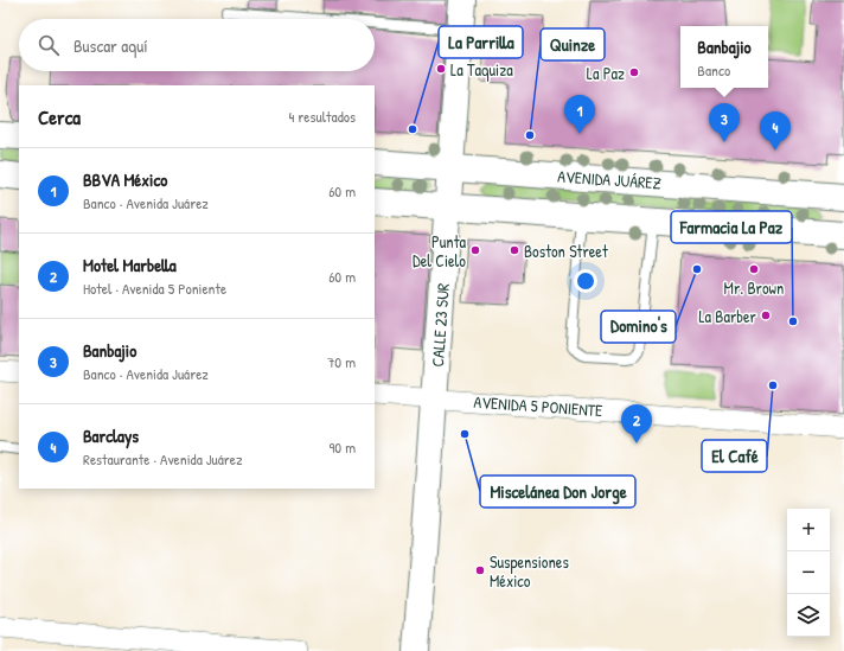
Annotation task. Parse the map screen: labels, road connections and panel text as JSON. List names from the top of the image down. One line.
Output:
{"streets":{"main road":["AVENIDA JUÁREZ","CALLE 23 SUR"],"street":["AVENIDA 5 PONIENTE"]},"crossings":[["AVENIDA JUÁREZ","CALLE 23 SUR"],["CALLE 23 SUR","AVENIDA 5 PONIENTE"]],"places":["La Taquiza","La Paz","La Parrilla","Quinze","Punta Del Cielo","Boston Street","Domino's","Mr. Brown","La Barber","Farmacia La Paz","El Café","Miscelánea Don Jorge","Suspensiones México"],"page":{"search":"Buscar aquí","popup":["Banbajio","Banco"],"heading":["Cerca","4 resultados"],"pins":["1","3","4","2"],"list":[{"mark":"1","name":"BBVA México","note":"Banco · Avenida Juárez","value":"60 m"},{"mark":"2","name":"Motel Marbella","note":"Hotel · Avenida 5 Poniente","value":"60 m"},{"mark":"3","name":"Banbajio","note":"Banco · Avenida Juárez","value":"70 m"},{"mark":"4","name":"Barclays","note":"Restaurante · Avenida Juárez","value":"90 m"}],"map_buttons":["+","−"]}}
